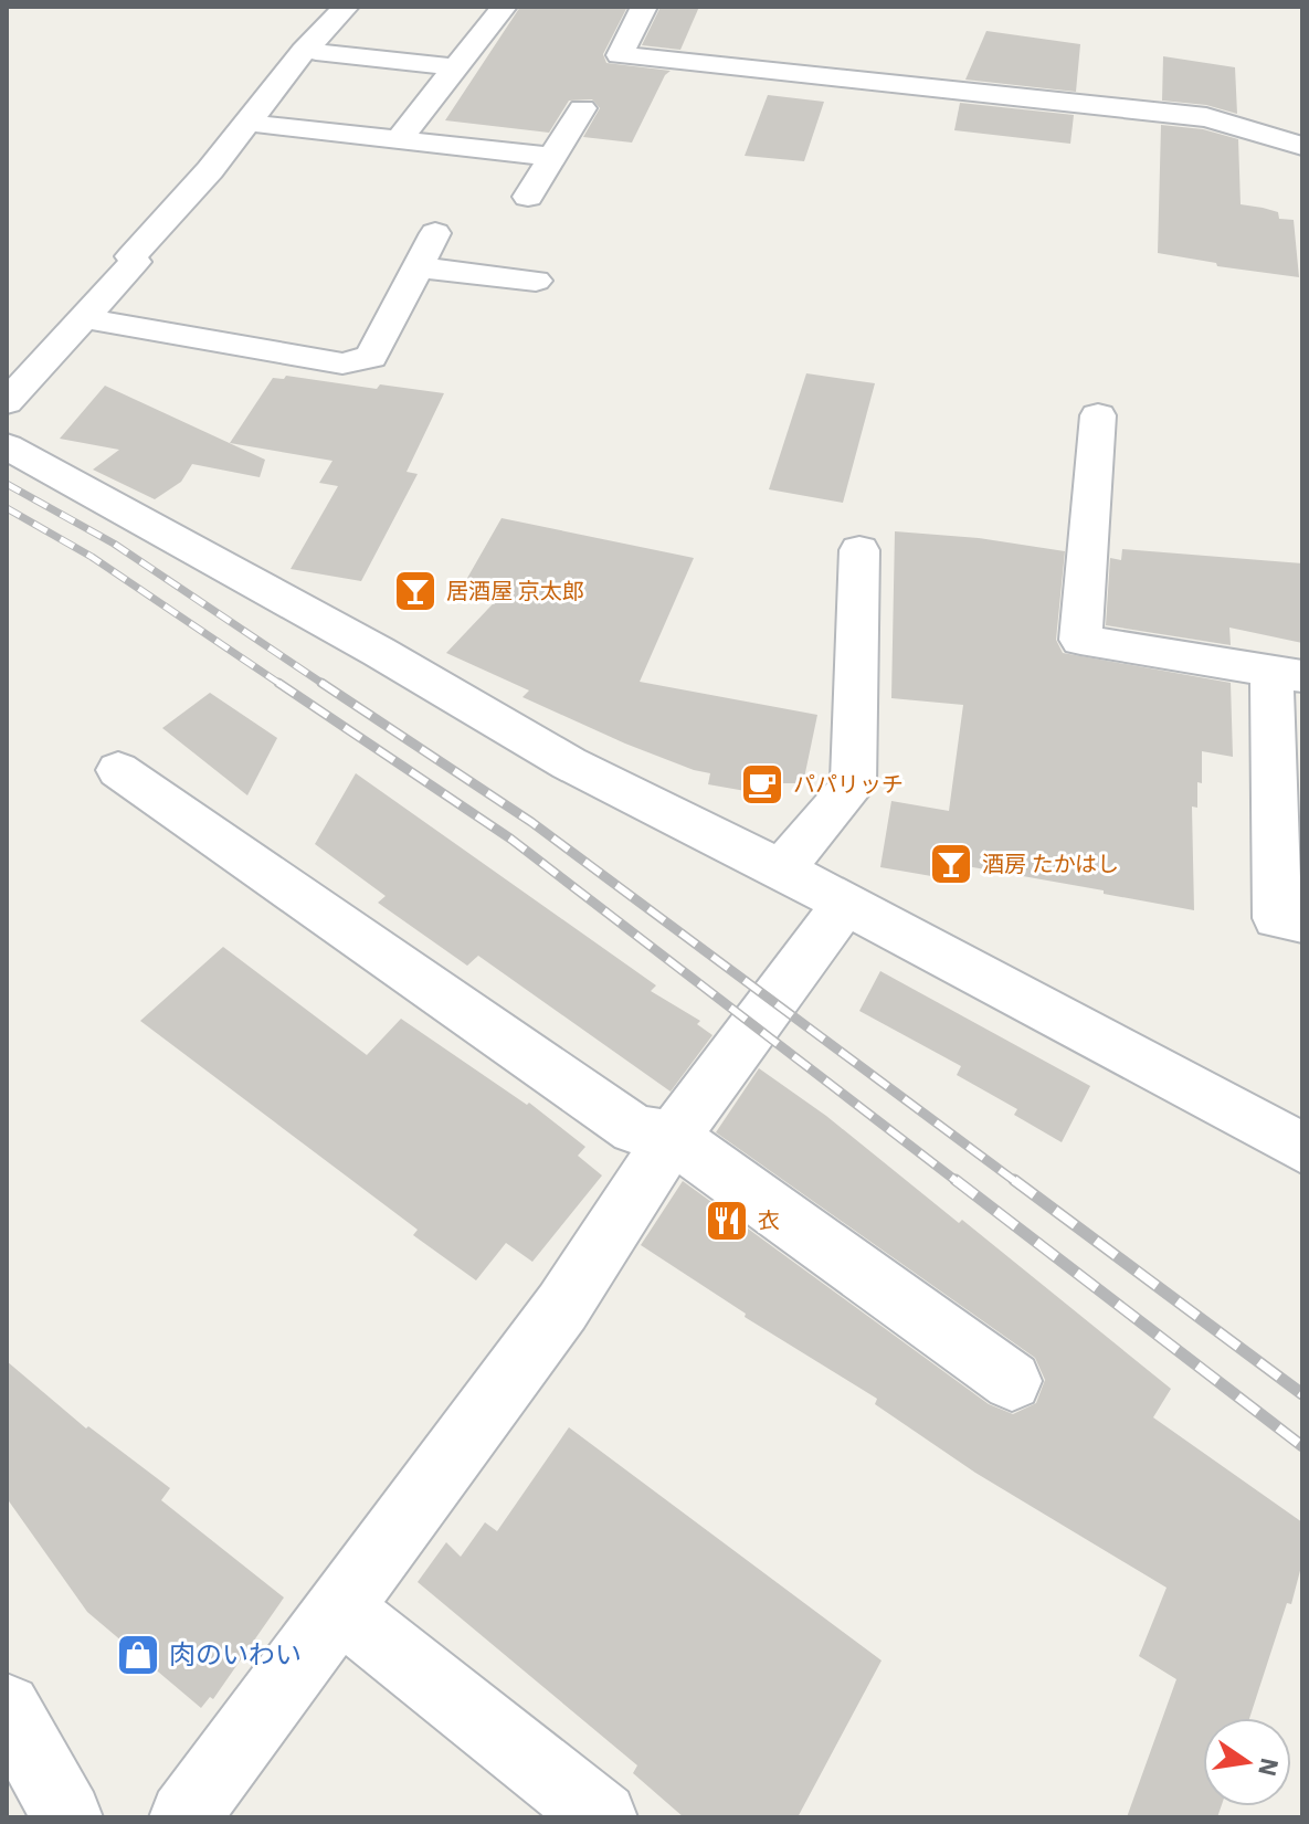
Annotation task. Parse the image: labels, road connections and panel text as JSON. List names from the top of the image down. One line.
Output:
{"places":{"bar":["居酒屋 京太郎","酒房 たかはし"],"cafe":["パパリッチ"],"restaurant":["衣"],"shop":["肉のいわい"]},"north":"right"}
